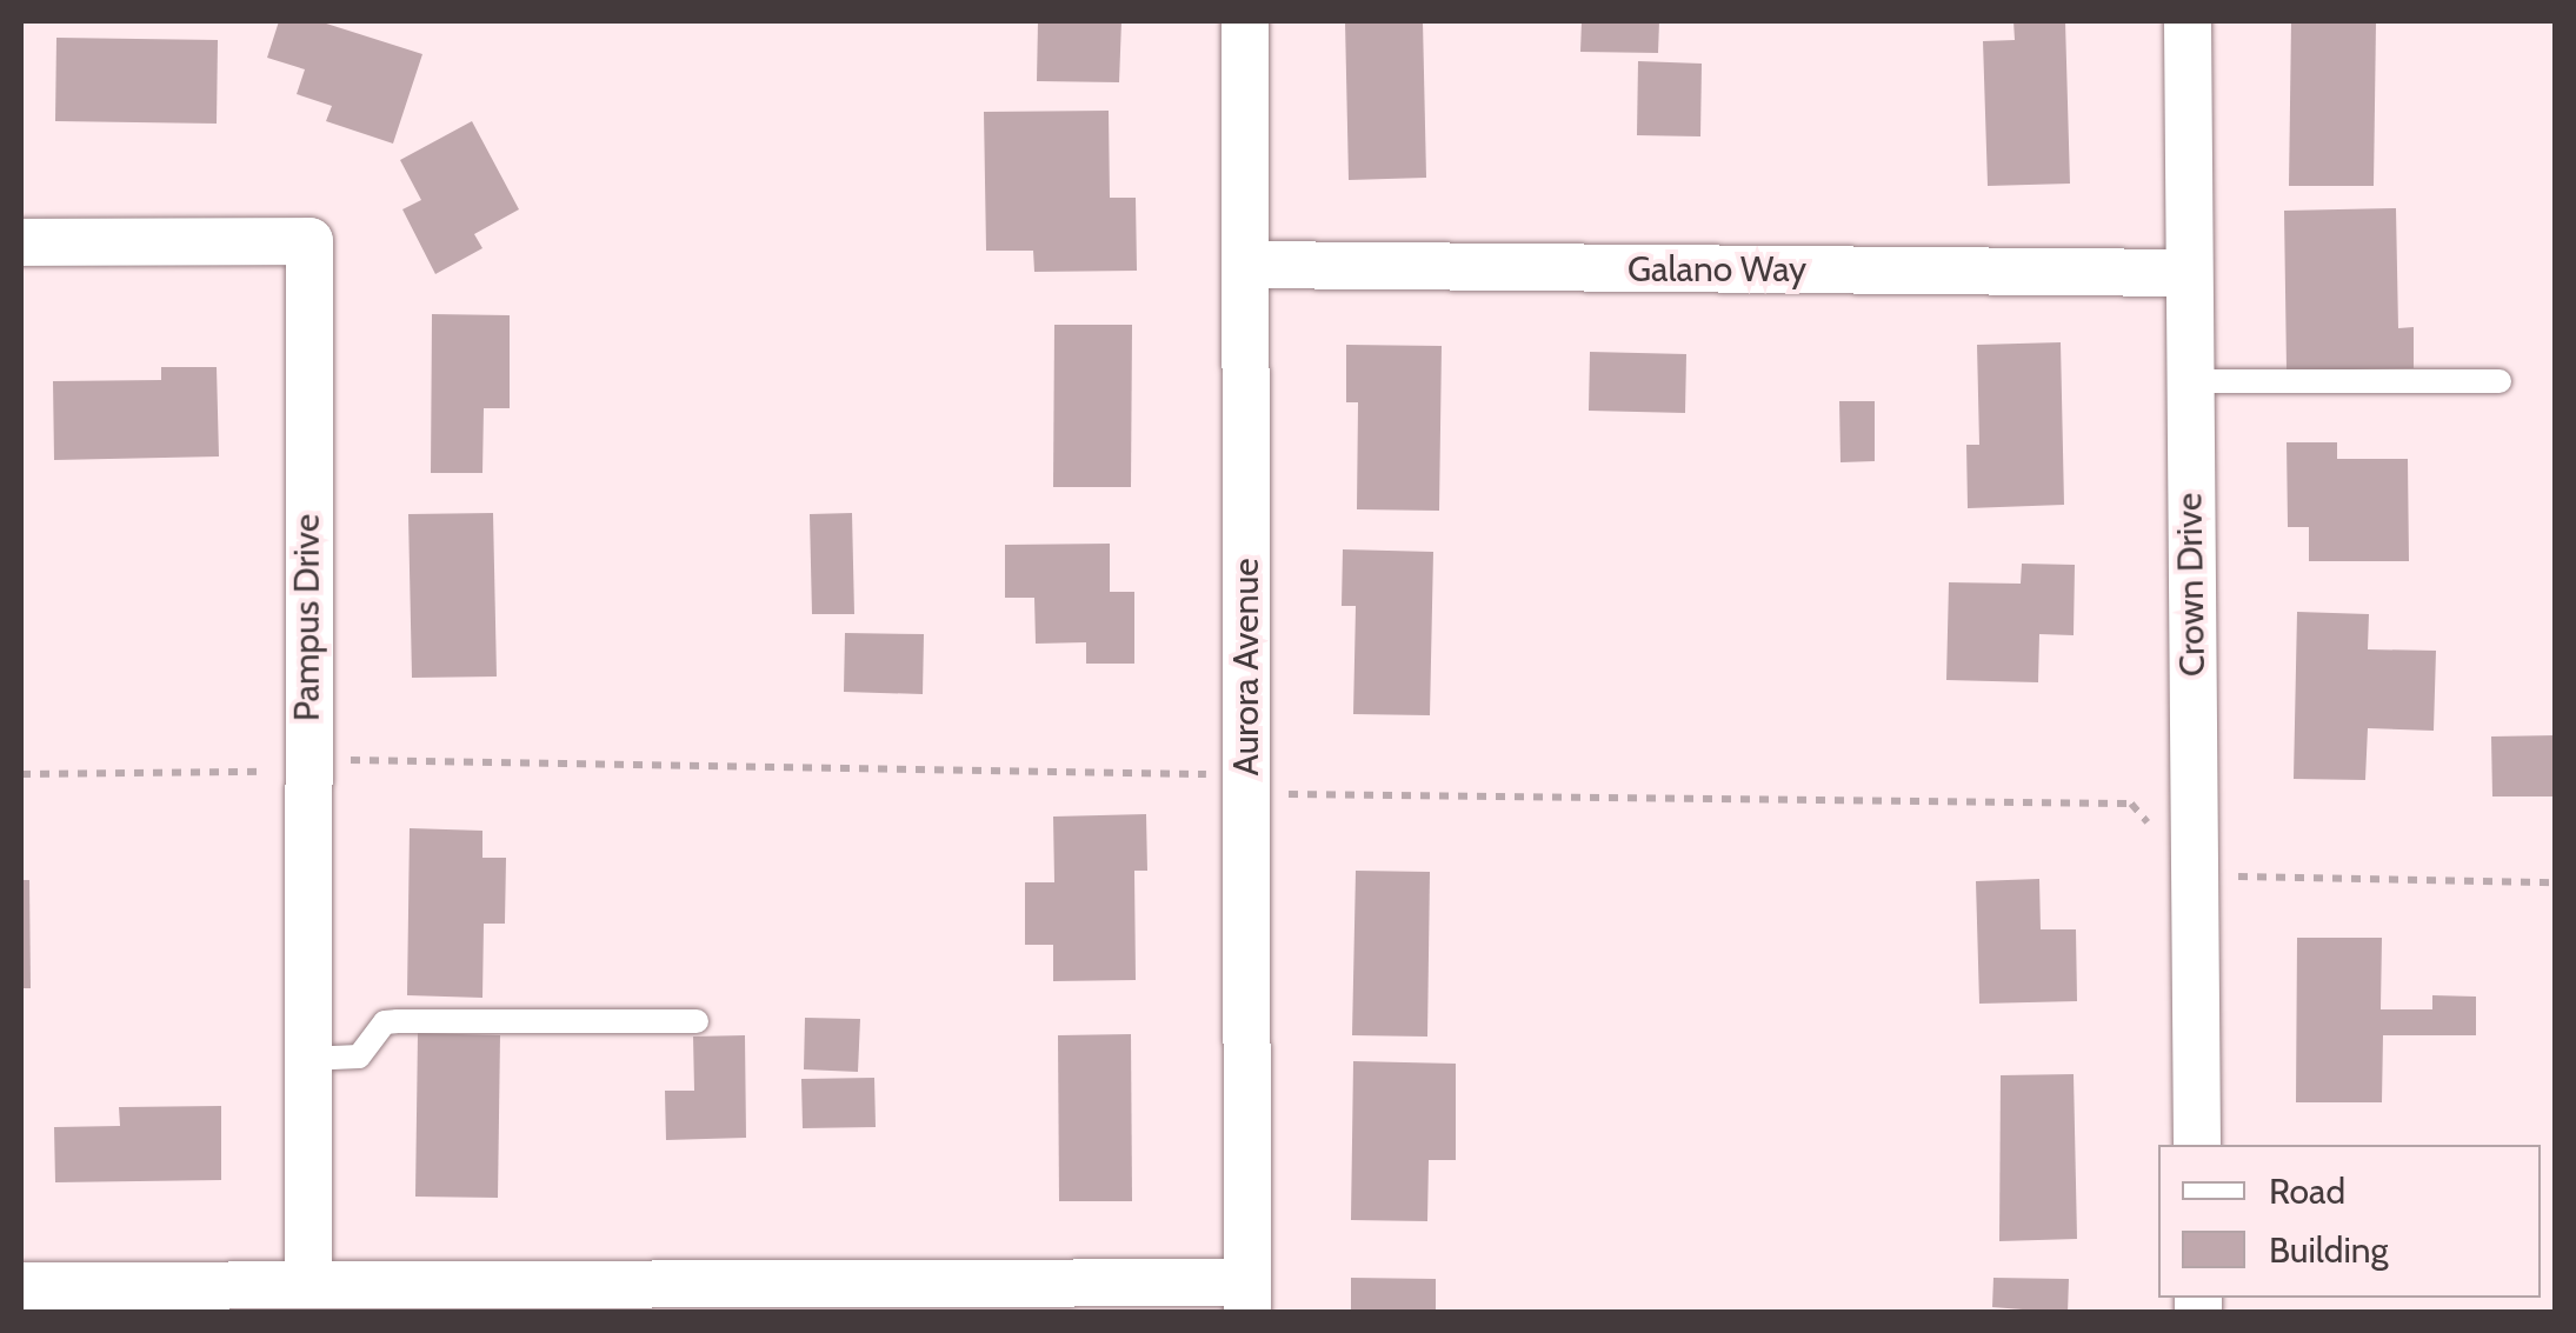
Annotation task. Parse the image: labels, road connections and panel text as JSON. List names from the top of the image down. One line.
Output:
{"streets":{"street":["Galano Way","Crown Drive","Pampus Drive","Aurora Avenue"]},"crossings":[["Galano Way","Crown Drive"],["Galano Way","Aurora Avenue"]],"legend":["Road","Building"]}
